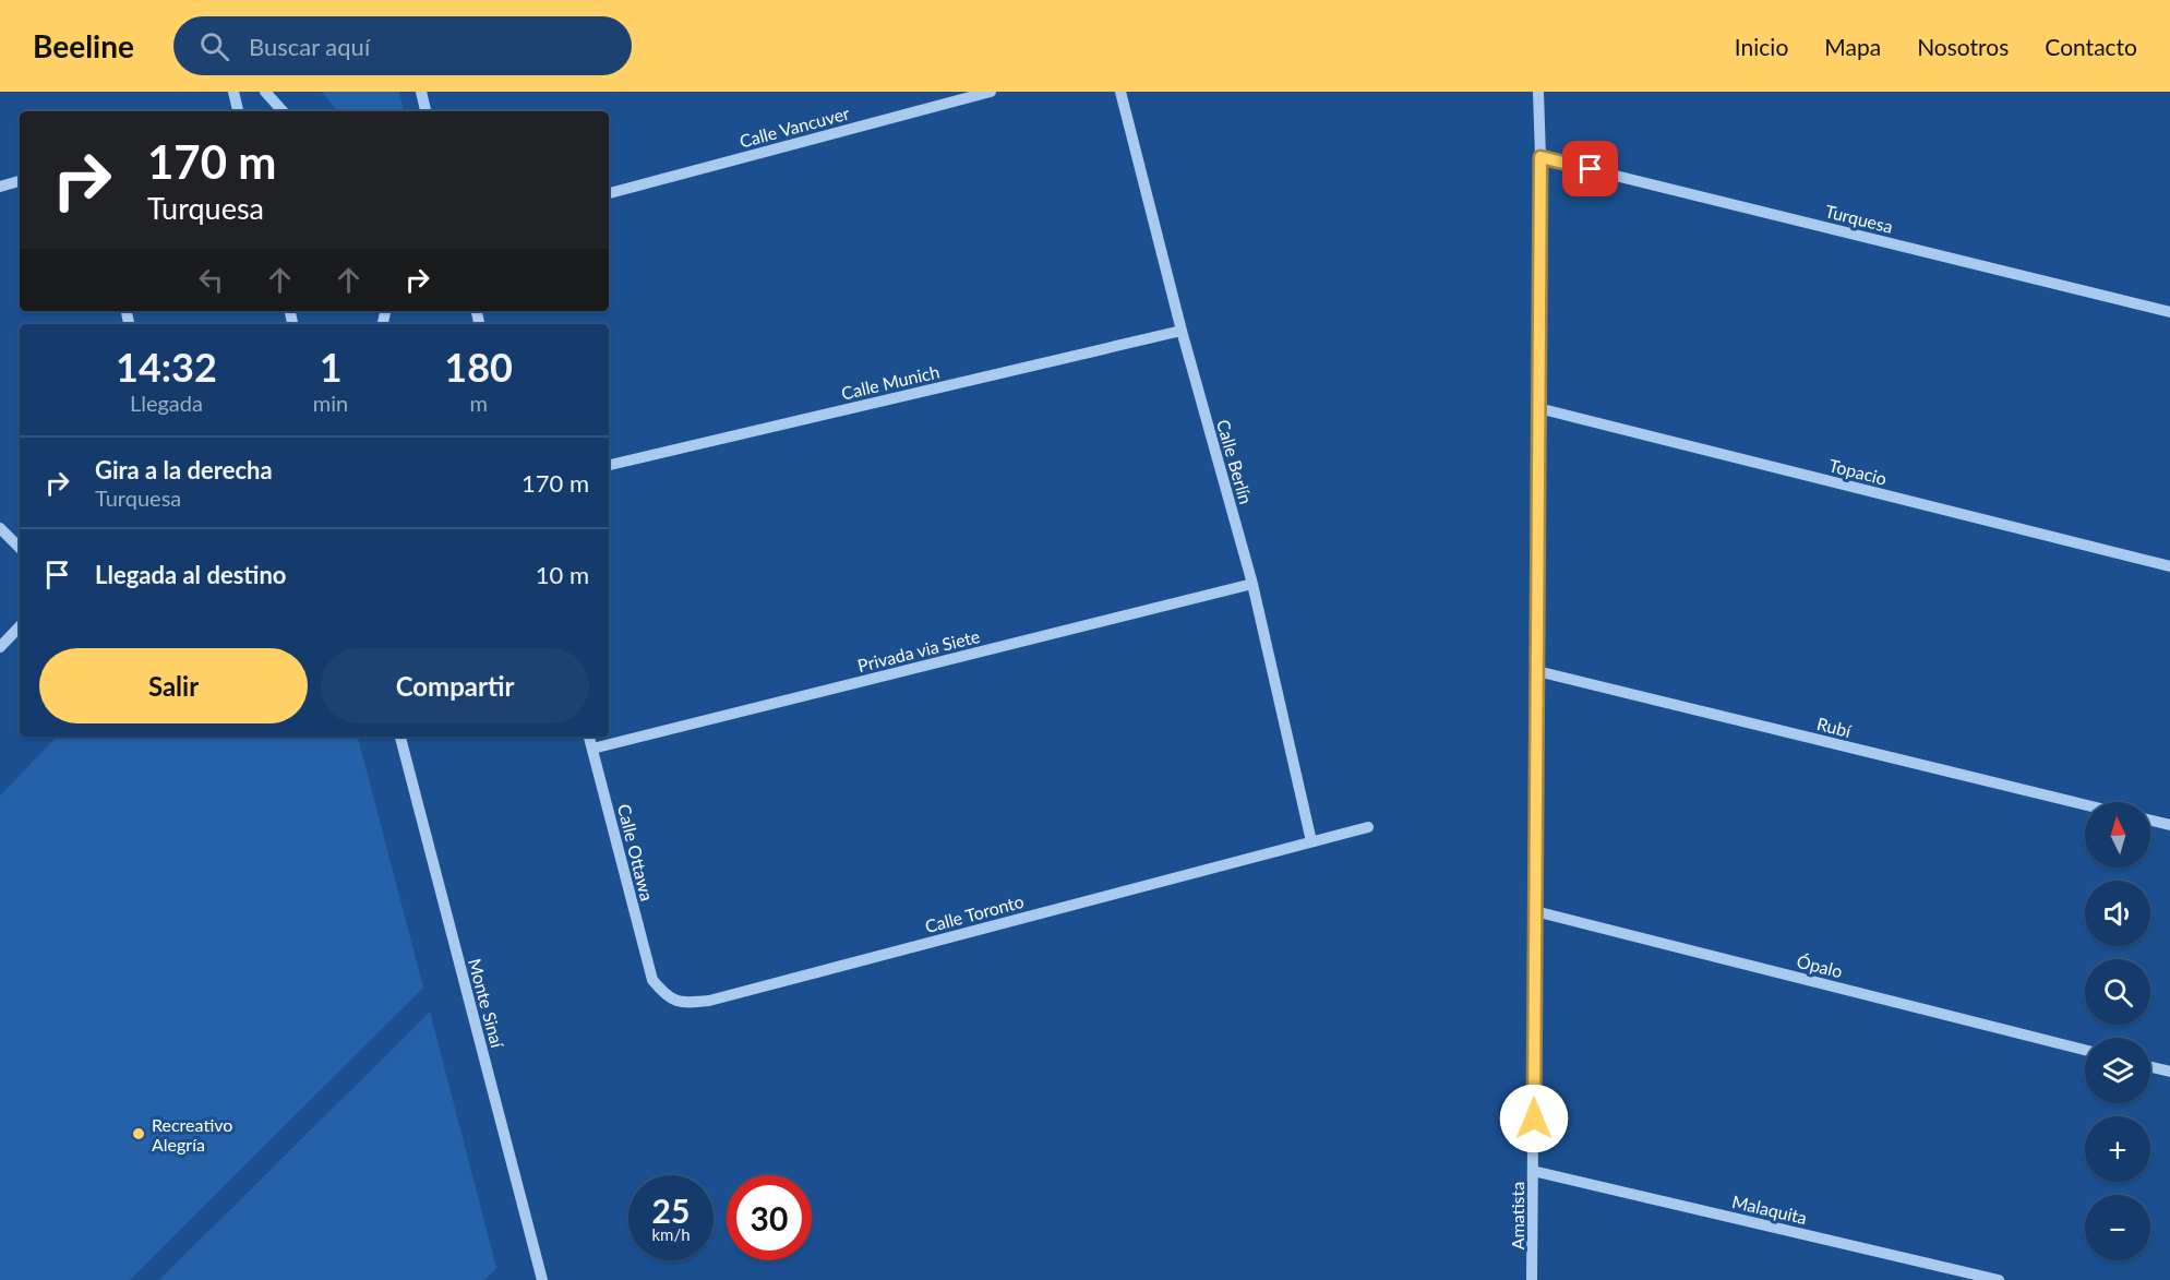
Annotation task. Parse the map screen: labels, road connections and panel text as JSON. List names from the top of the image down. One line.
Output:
{"streets":{"street":["Calle Vancuver","Turquesa","Calle Munich","Calle Berlín","Topacio","Privada via Siete","Rubí","Calle Ottawa","Calle Toronto","Ópalo","Monte Sinaí","Malaquita","Amatista"]},"crossings":[["Turquesa","Amatista"],["Calle Munich","Calle Berlín"],["Calle Berlín","Privada via Siete"],["Calle Berlín","Calle Toronto"],["Topacio","Amatista"],["Privada via Siete","Calle Ottawa"],["Rubí","Amatista"],["Calle Ottawa","Calle Toronto"],["Ópalo","Amatista"],["Malaquita","Amatista"]],"places":["Recreativo Alegría"],"north":"top","page":{"header":"Beeline","search":"Buscar aquí","nav":["Inicio","Mapa","Nosotros","Contacto"],"turn":["170 m","Turquesa"],"eta":["14:32","Llegada","1","min","180","m"],"list":[{"name":"Gira a la derecha","note":"Turquesa","value":"170 m"},{"name":"Llegada al destino","value":"10 m"}],"buttons":["Salir","Compartir"],"map_buttons":["+","−"],"speed":"25 km/h","limit":"30"}}
